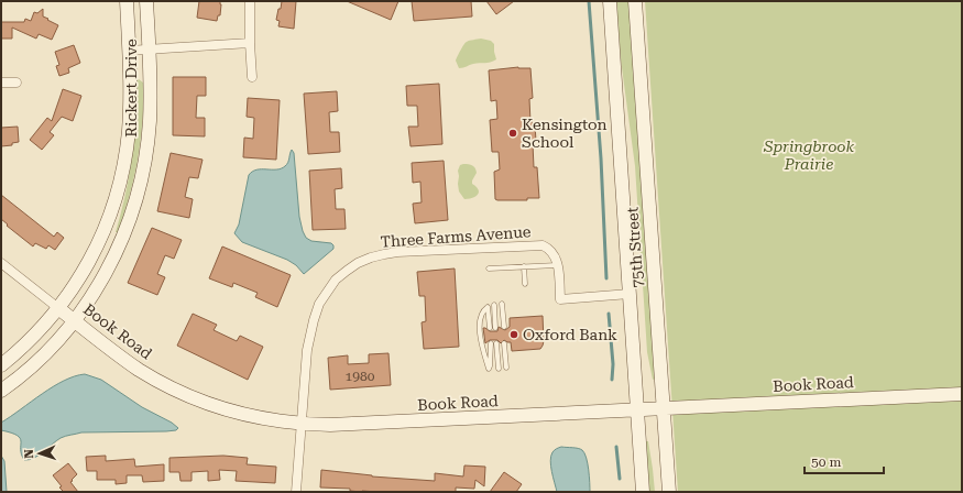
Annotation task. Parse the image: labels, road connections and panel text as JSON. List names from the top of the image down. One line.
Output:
{"streets":{"street":["Rickert Drive","Three Farms Avenue","75th Street","Book Road"]},"crossings":[["Rickert Drive","Book Road"],["Three Farms Avenue","75th Street"],["Three Farms Avenue","Book Road"],["75th Street","Book Road"]],"parks":["Springbrook Prairie"],"places":["Kensington School","Oxford Bank"],"house_numbers":["1980"],"scale_bar":"50 m","north":"left"}
